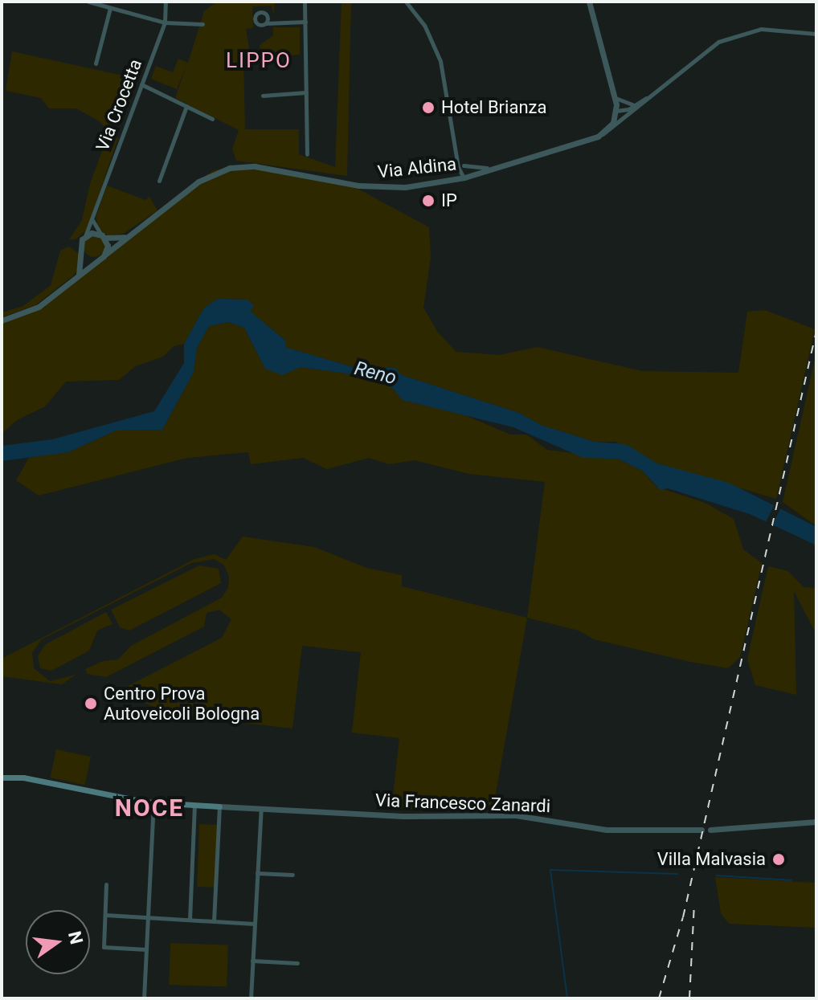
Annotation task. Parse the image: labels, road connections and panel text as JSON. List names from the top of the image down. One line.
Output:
{"streets":{"main road":["Via Francesco Zanardi"],"street":["Via Crocetta","Via Aldina"]},"crossings":[["Via Crocetta","Via Aldina"]],"districts":["LIPPO","NOCE"],"water":["Reno"],"places":["Hotel Brianza","IP","Centro Prova Autoveicoli Bologna","Villa Malvasia"],"north":"right"}
